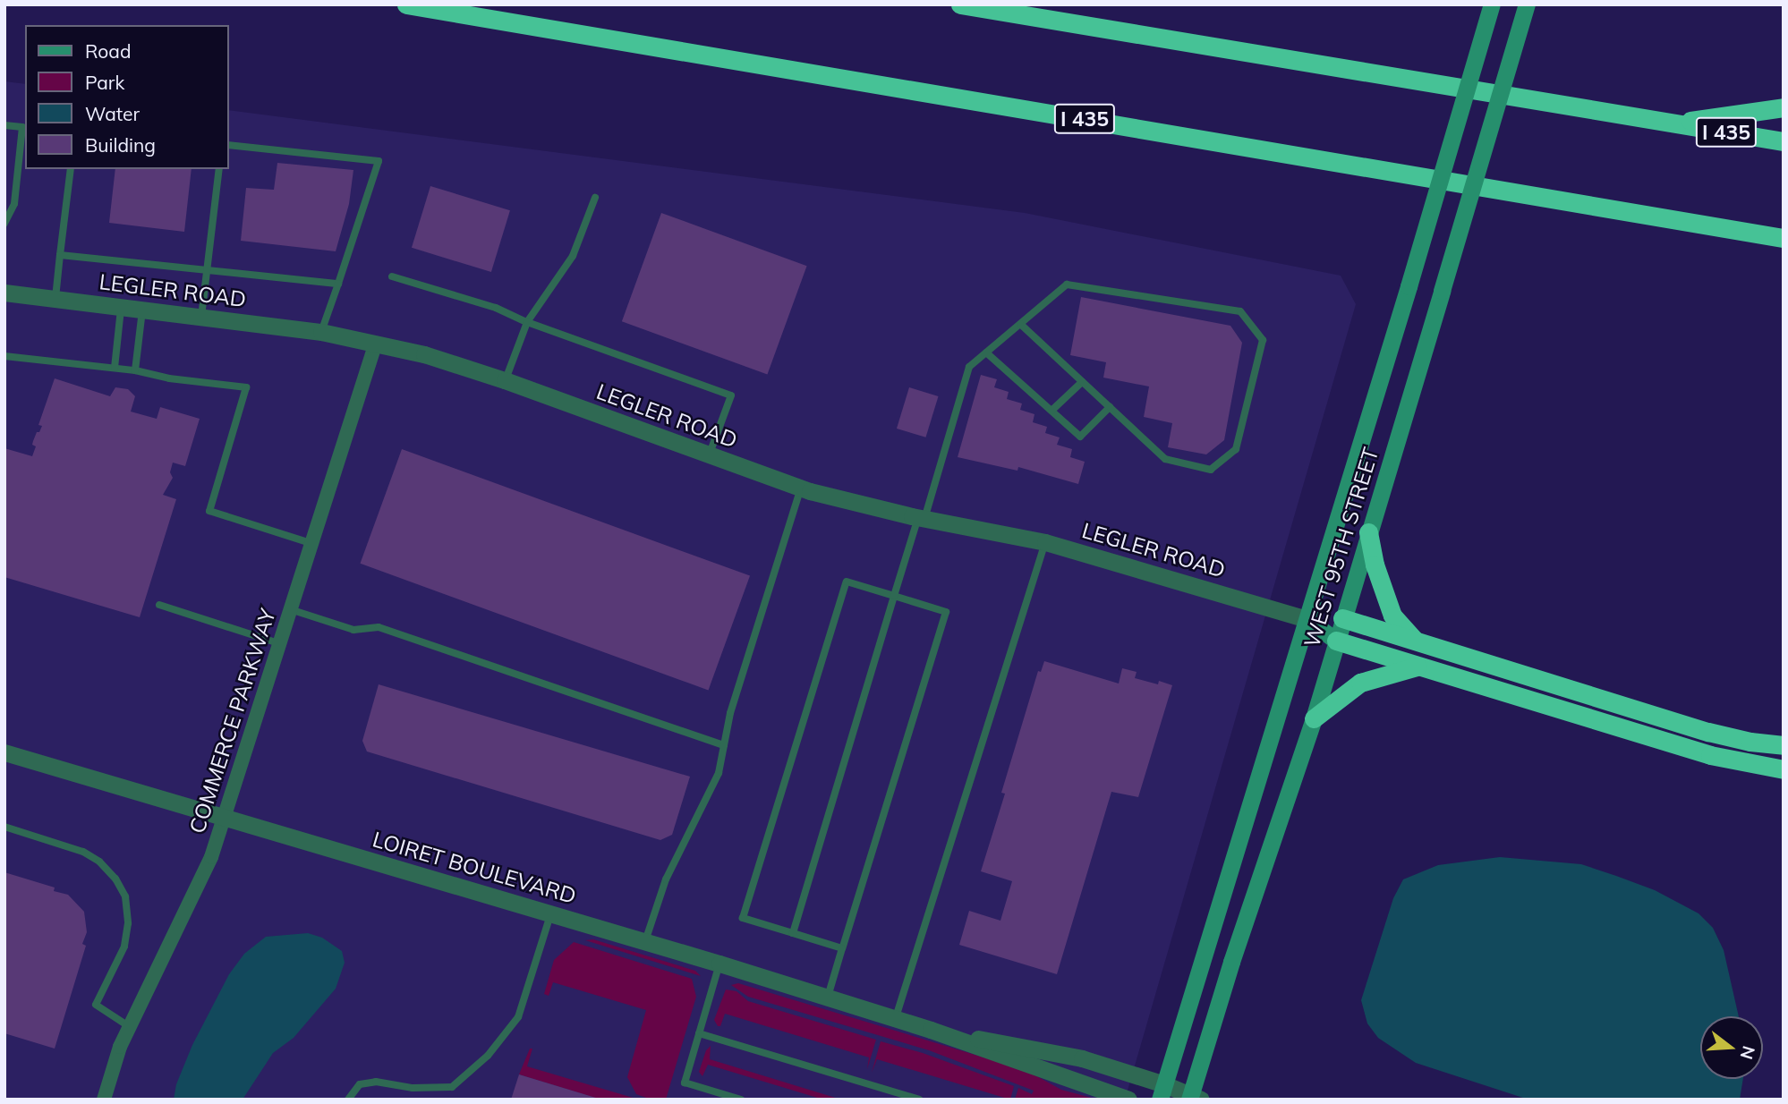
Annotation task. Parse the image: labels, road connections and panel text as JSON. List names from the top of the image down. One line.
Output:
{"streets":{"highway":["I 435"],"main road":["WEST 95TH STREET"],"street":["LEGLER ROAD","COMMERCE PARKWAY","LOIRET BOULEVARD"]},"crossings":[["LEGLER ROAD","WEST 95TH STREET"],["LEGLER ROAD","COMMERCE PARKWAY"],["WEST 95TH STREET","LOIRET BOULEVARD"],["COMMERCE PARKWAY","LOIRET BOULEVARD"]],"legend":["Road","Park","Water","Building"],"north":"right"}
